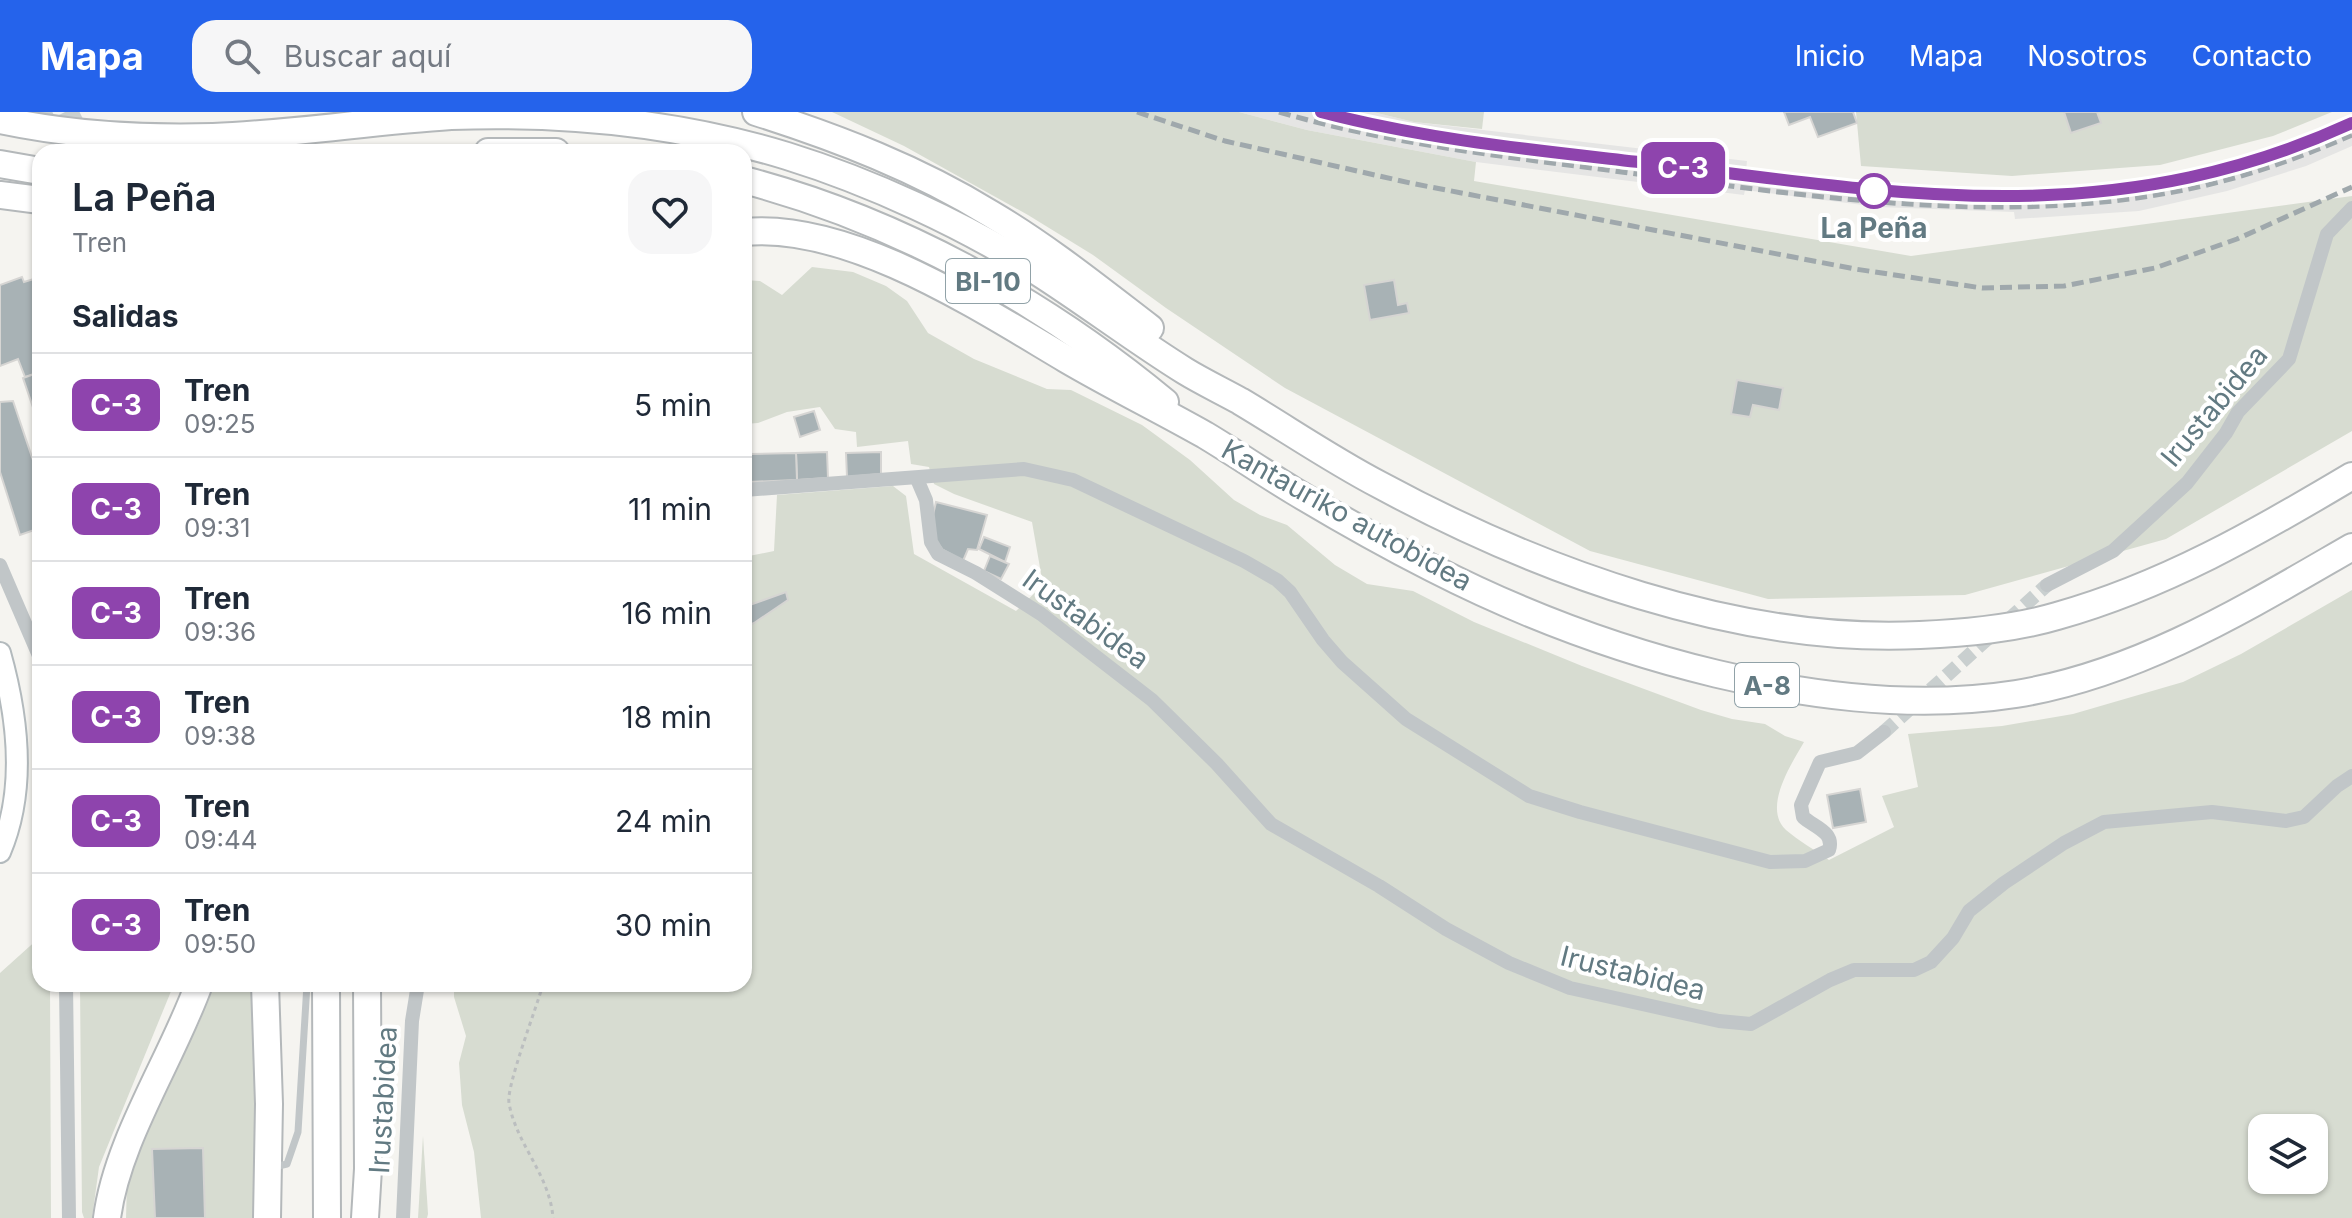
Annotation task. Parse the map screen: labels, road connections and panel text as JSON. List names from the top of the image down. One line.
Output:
{"streets":{"highway":["BI-10","Kantauriko autobidea","A-8"],"street":["Irustabidea"]},"crossings":[["BI-10","Kantauriko autobidea"]],"places":["La Peña"],"page":{"header":"Mapa","search":"Buscar aquí","nav":["Inicio","Mapa","Nosotros","Contacto"],"on_map":"C-3","heading":[["La Peña","Tren"],"Salidas"],"list":[{"mark":"C-3","name":"Tren","note":"09:25","value":"5 min"},{"mark":"C-3","name":"Tren","note":"09:31","value":"11 min"},{"mark":"C-3","name":"Tren","note":"09:36","value":"16 min"},{"mark":"C-3","name":"Tren","note":"09:38","value":"18 min"},{"mark":"C-3","name":"Tren","note":"09:44","value":"24 min"},{"mark":"C-3","name":"Tren","note":"09:50","value":"30 min"}]}}
